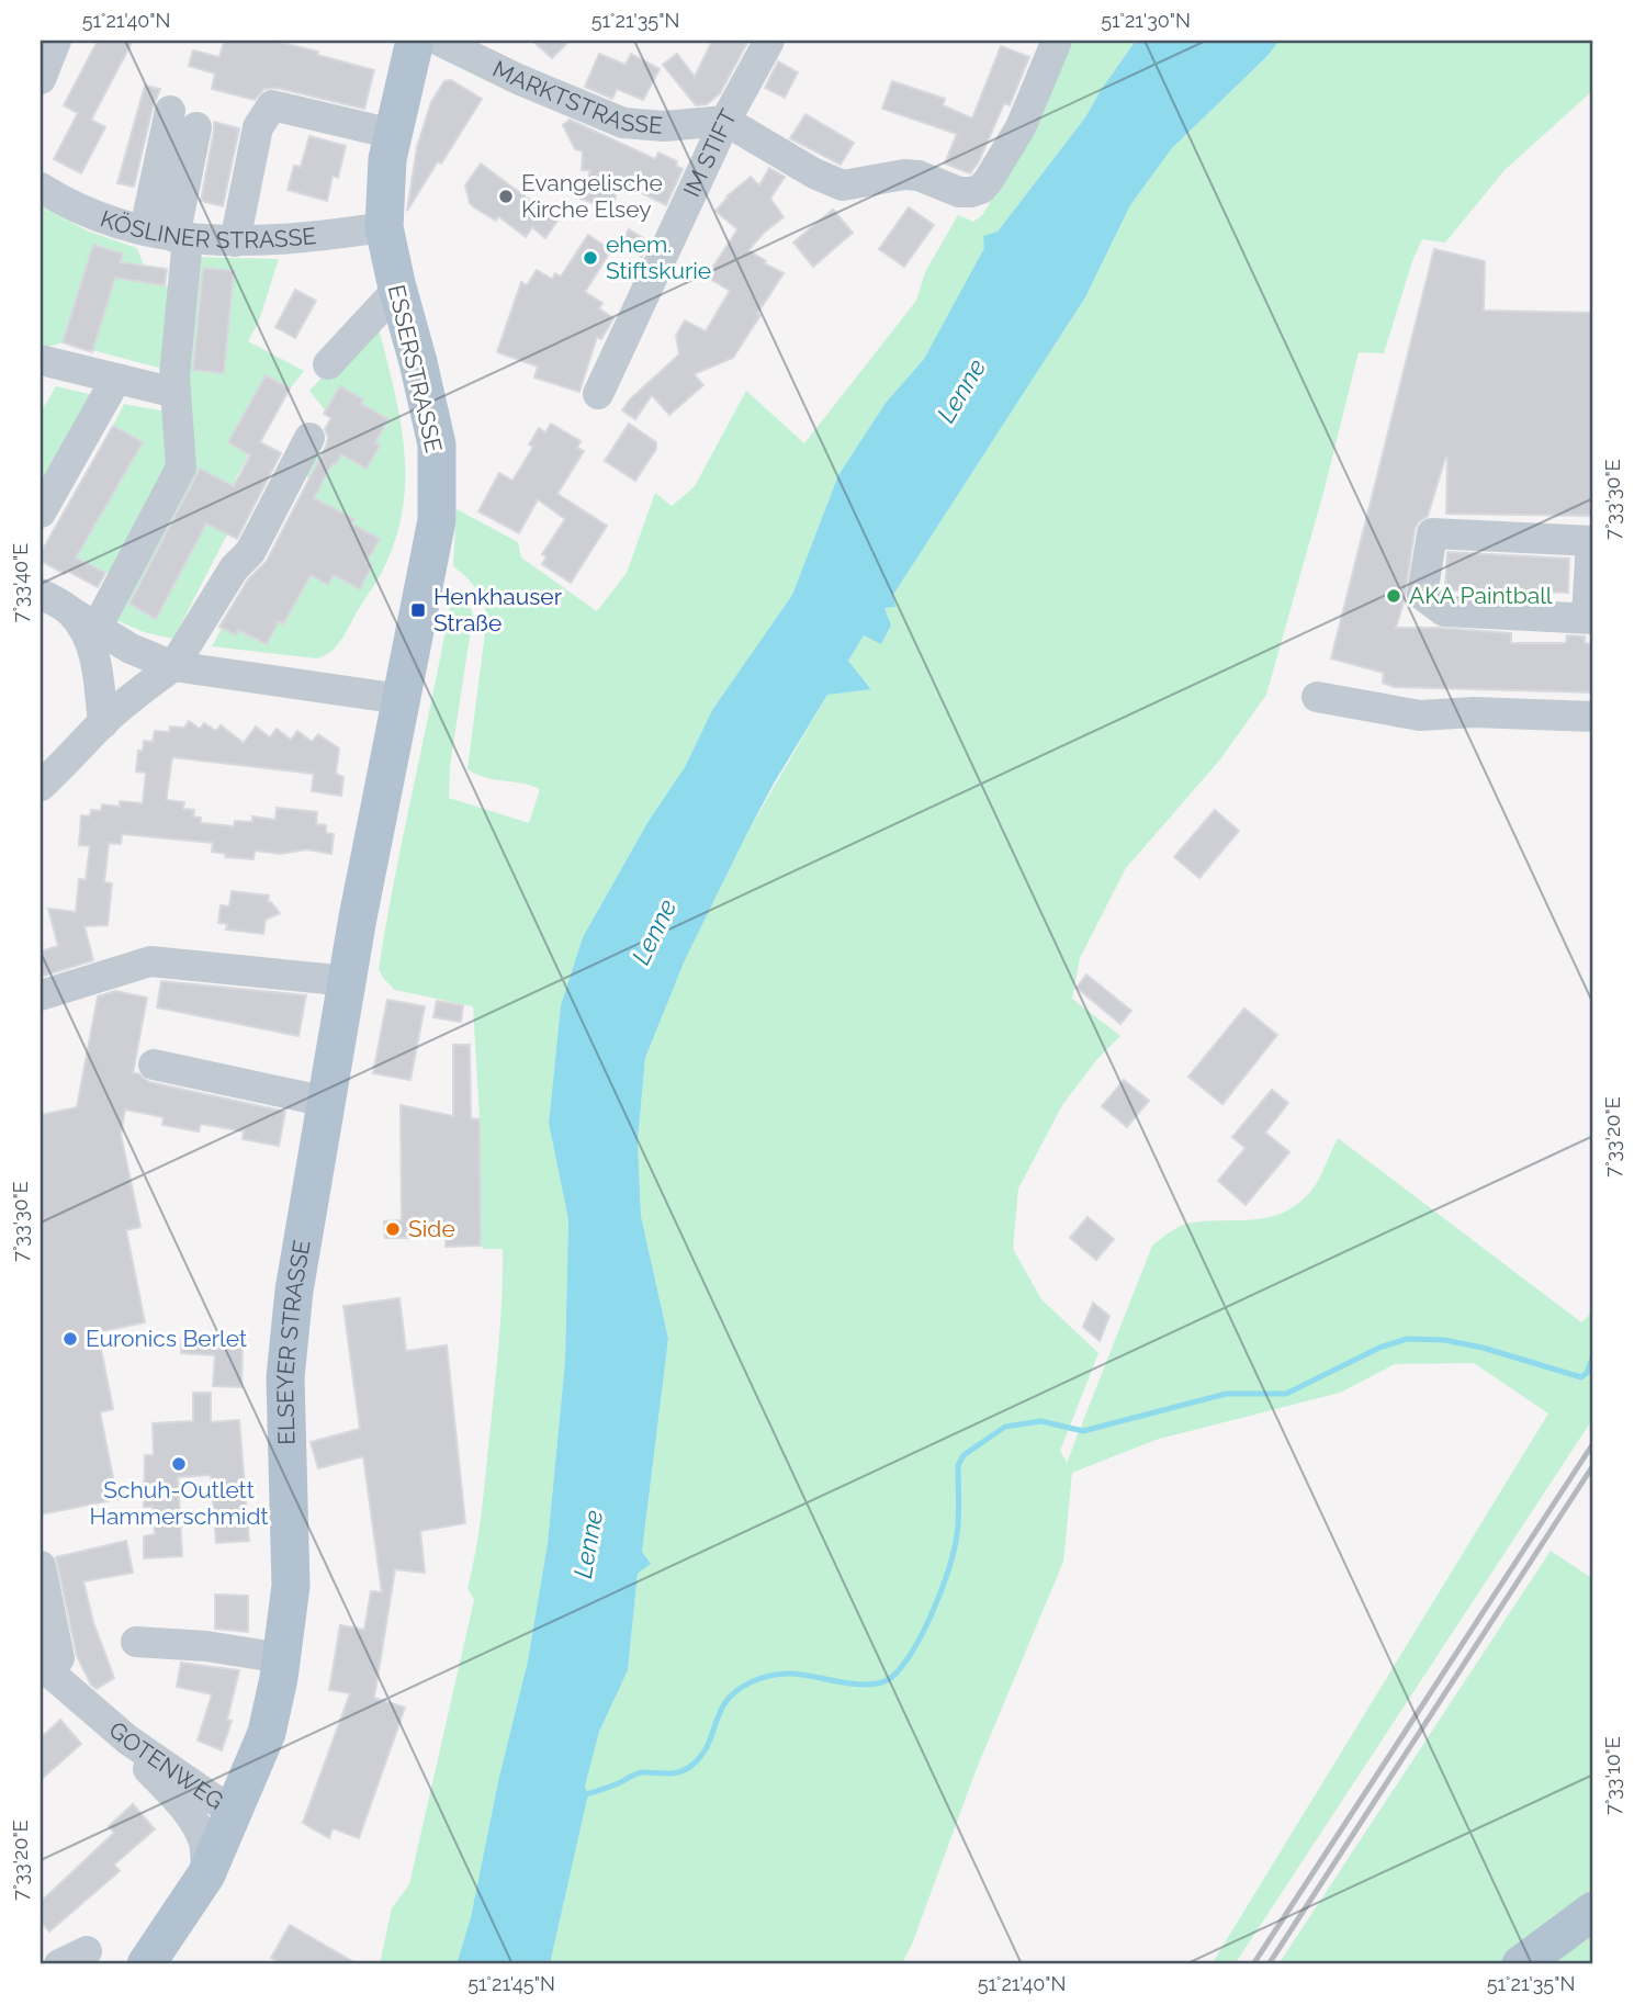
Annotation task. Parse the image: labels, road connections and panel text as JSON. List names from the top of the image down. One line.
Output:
{"streets":{"main road":["ESSERSTRASSE","ELSEYER STRASSE"],"street":["MARKTSTRASSE","IM STIFT","KÖSLINER STRASSE","GOTENWEG"]},"crossings":[["MARKTSTRASSE","IM STIFT"],["KÖSLINER STRASSE","ESSERSTRASSE"],["ESSERSTRASSE","ELSEYER STRASSE"],["ELSEYER STRASSE","GOTENWEG"]],"water":["Lenne"],"places":{"other":["Evangelische Kirche Elsey","ehem. Stiftskurie","AKA Paintball","Side","Euronics Berlet","Schuh-Outlett Hammerschmidt"],"transit":["Henkhauser Straße"]},"coordinates":["51°21'40\"N","51°21'35\"N","51°21'30\"N","7°33'30\"E","7°33'40\"E","7°33'20\"E","7°33'10\"E","51°21'45\"N"]}
